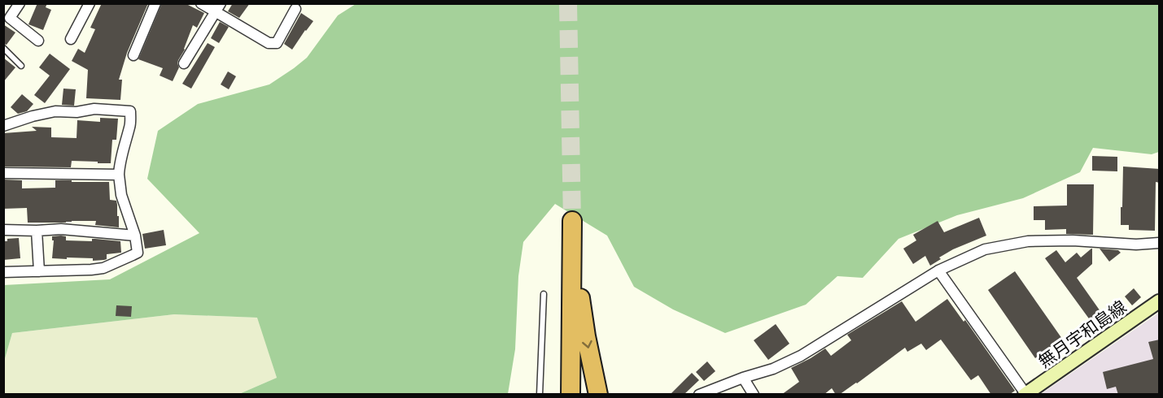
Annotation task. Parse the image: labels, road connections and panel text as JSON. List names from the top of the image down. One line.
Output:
{"streets":{"main road":["無月宇和島線"]}}
